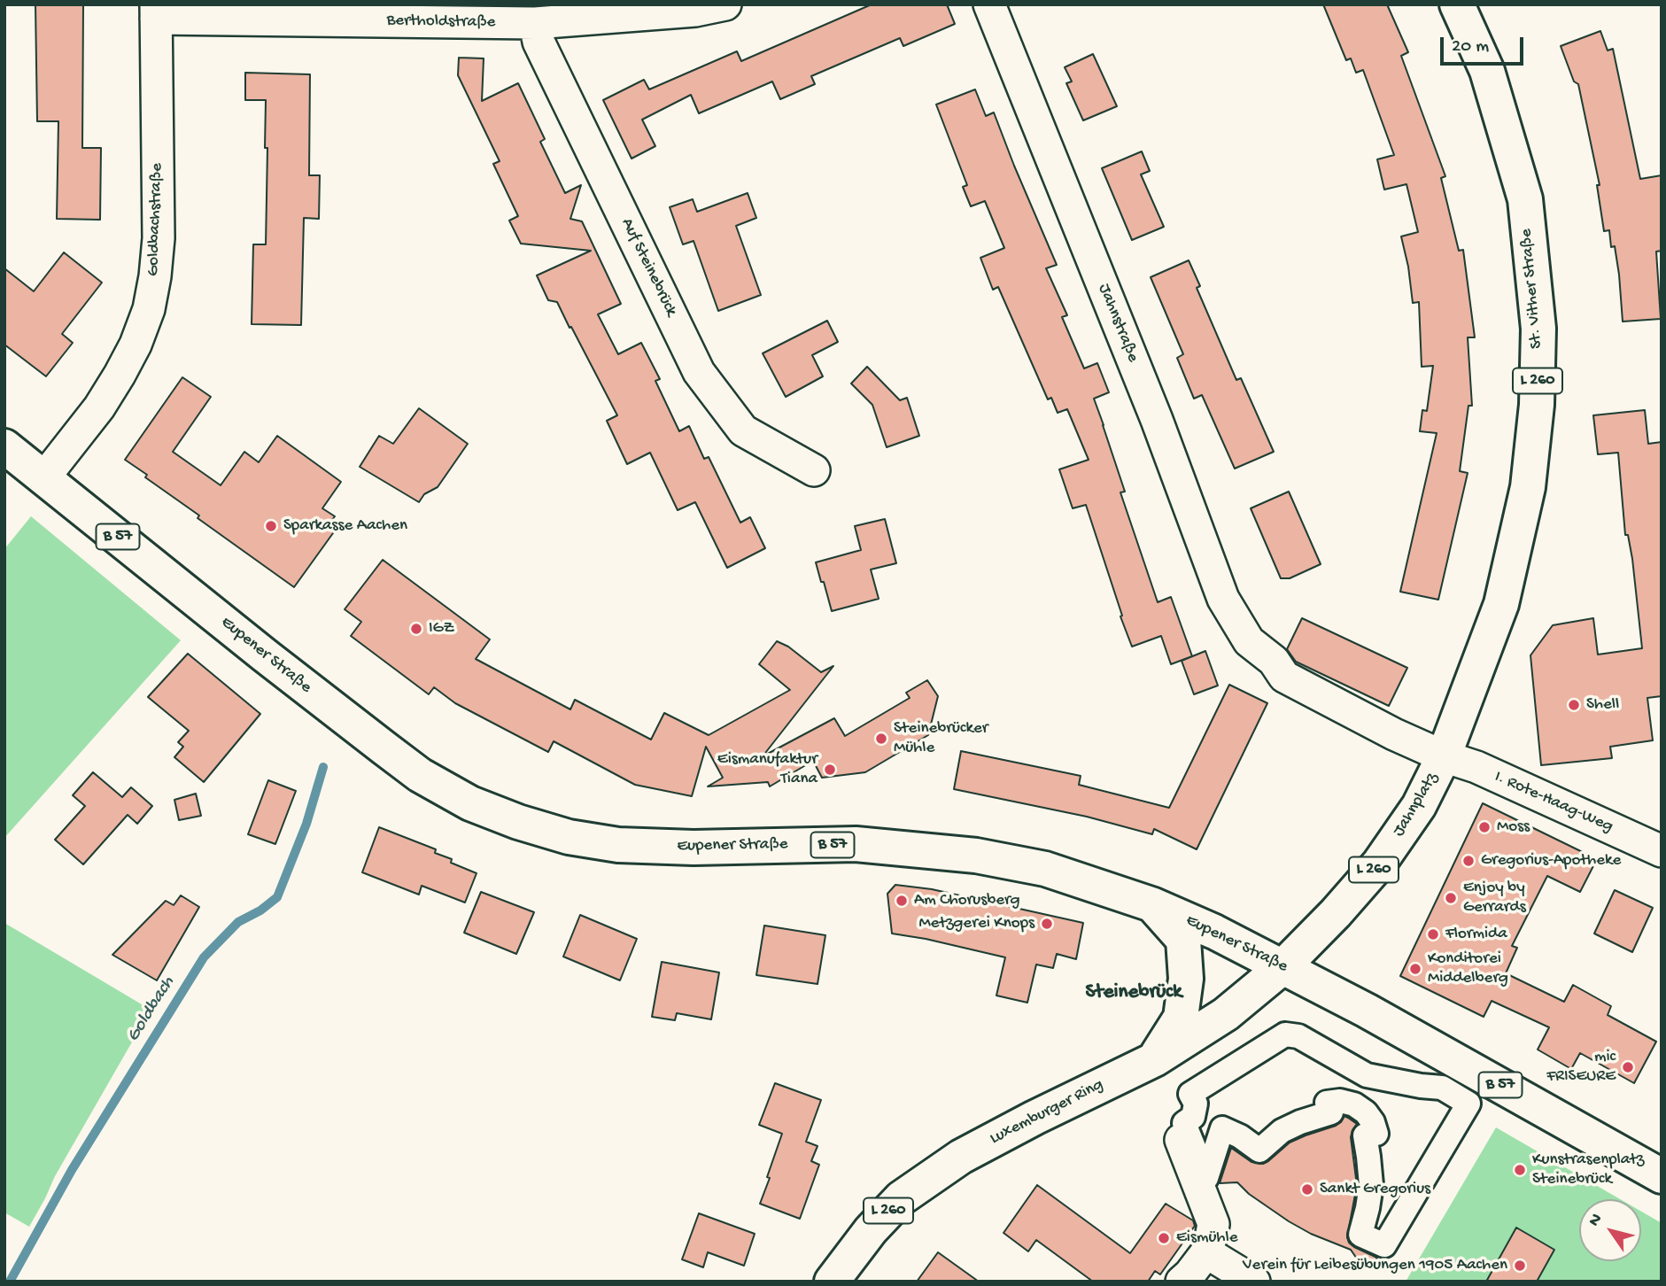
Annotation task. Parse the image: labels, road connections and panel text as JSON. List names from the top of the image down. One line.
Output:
{"streets":{"main road":["St. Vither Straße","L 260","B 57","Eupener Straße","Jahnplatz","Luxemburger Ring"],"street":["Bertholdstraße","Goldbachstraße","Auf Steinebrück","Jahnstraße","I. Rote-Haag-Weg"]},"crossings":[["Bertholdstraße","Goldbachstraße"],["Bertholdstraße","Auf Steinebrück"],["Goldbachstraße","Eupener Straße"],["St. Vither Straße","I. Rote-Haag-Weg"],["St. Vither Straße","Jahnplatz"],["Jahnstraße","Jahnplatz"],["B 57","Eupener Straße"],["B 57","Luxemburger Ring"],["Eupener Straße","Jahnplatz"],["Eupener Straße","Luxemburger Ring"],["I. Rote-Haag-Weg","Jahnplatz"],["Jahnplatz","Luxemburger Ring"]],"districts":["Steinebrück"],"water":["Goldbach"],"places":["Sparkasse Aachen","IGZ","Shell","Steinebrücker Mühle","Eismanufaktur Tiana","Moss","Gregorius-Apotheke","Enjoy by Gerrards","Am Chorusberg","Metzgerei Knops","Flormida","Konditorei Middelberg","mic FRISEURE","Kunstrasenplatz Steinebrück","Sankt Gregorius","Eismühle","Verein für Leibesübungen 1905 Aachen"],"scale_bar":"20 m","north":"top left"}
